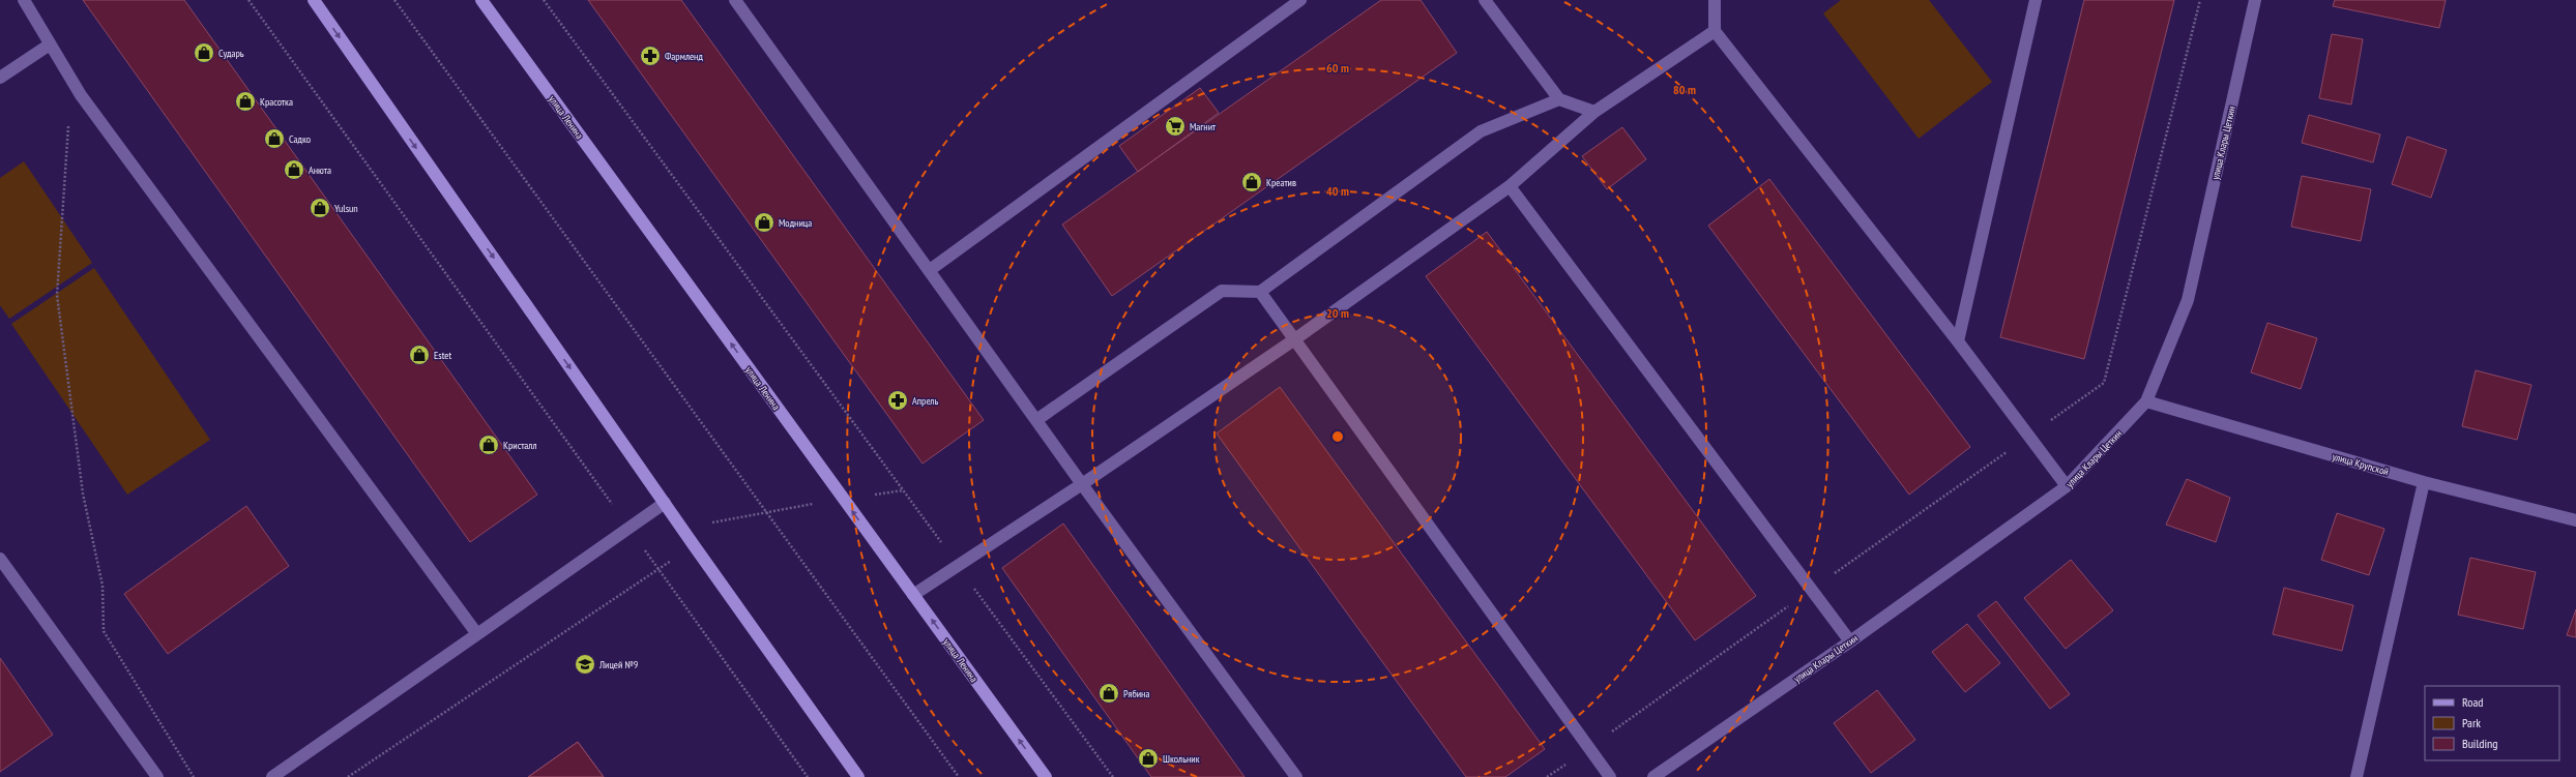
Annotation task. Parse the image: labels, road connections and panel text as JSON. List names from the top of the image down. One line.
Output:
{"streets":{"main road":["улица Ленина"],"street":["улица Клары Цеткин","улица Крупской"]},"crossings":[["улица Клары Цеткин","улица Крупской"]],"one_way":["улица Ленина"],"places":{"shop":["Сударь","Красотка","Садко","Анюта","Креатив","Yulsun","Модница","Estet","Кристалл","Рябина","Школьник"],"pharmacy":["Фармленд","Апрель"],"supermarket":["Магнит"],"school or university":["Лицей №9"]},"legend":["Road","Park","Building"],"rings":["60 m","80 m","40 m","20 m"]}
